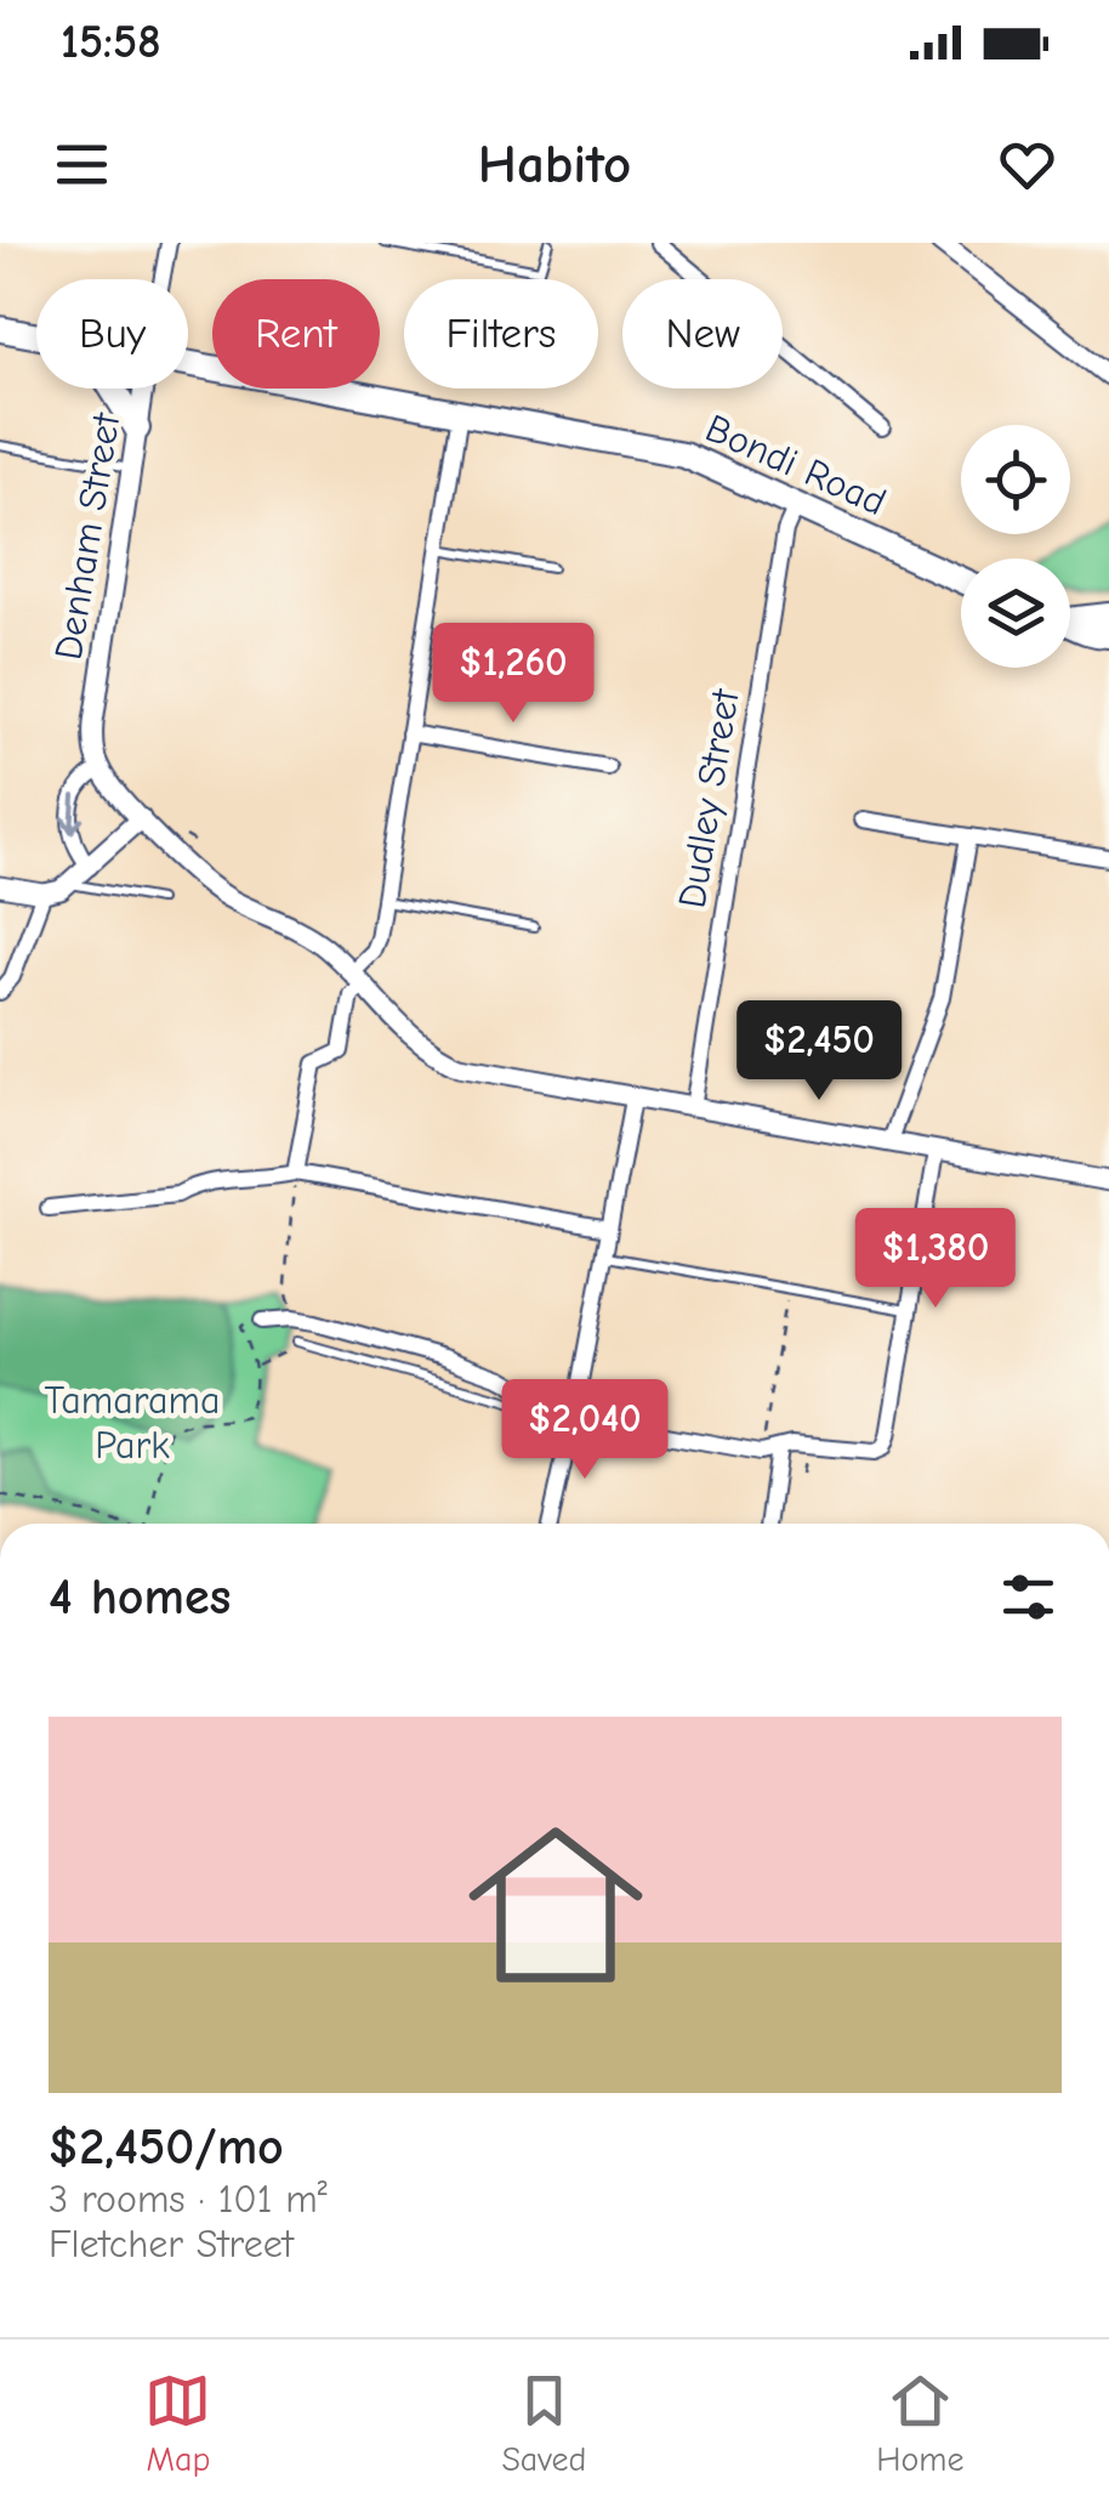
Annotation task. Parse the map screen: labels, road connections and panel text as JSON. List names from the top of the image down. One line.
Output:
{"streets":{"main road":["Bondi Road"],"street":["Denham Street","Dudley Street"]},"crossings":[["Bondi Road","Dudley Street"]],"parks":["Tamarama Park"],"page":{"status":"15:58","header":"Habito","chip":["Buy","Rent","Filters","New"],"price":["$1,260","$2,450","$1,380","$2,040"],"heading":"4 homes","list":[{"name":"$2,450/mo","note":"3 rooms · 101 m² · Fletcher Street"}],"tabs":["Map","Saved","Home"]}}
